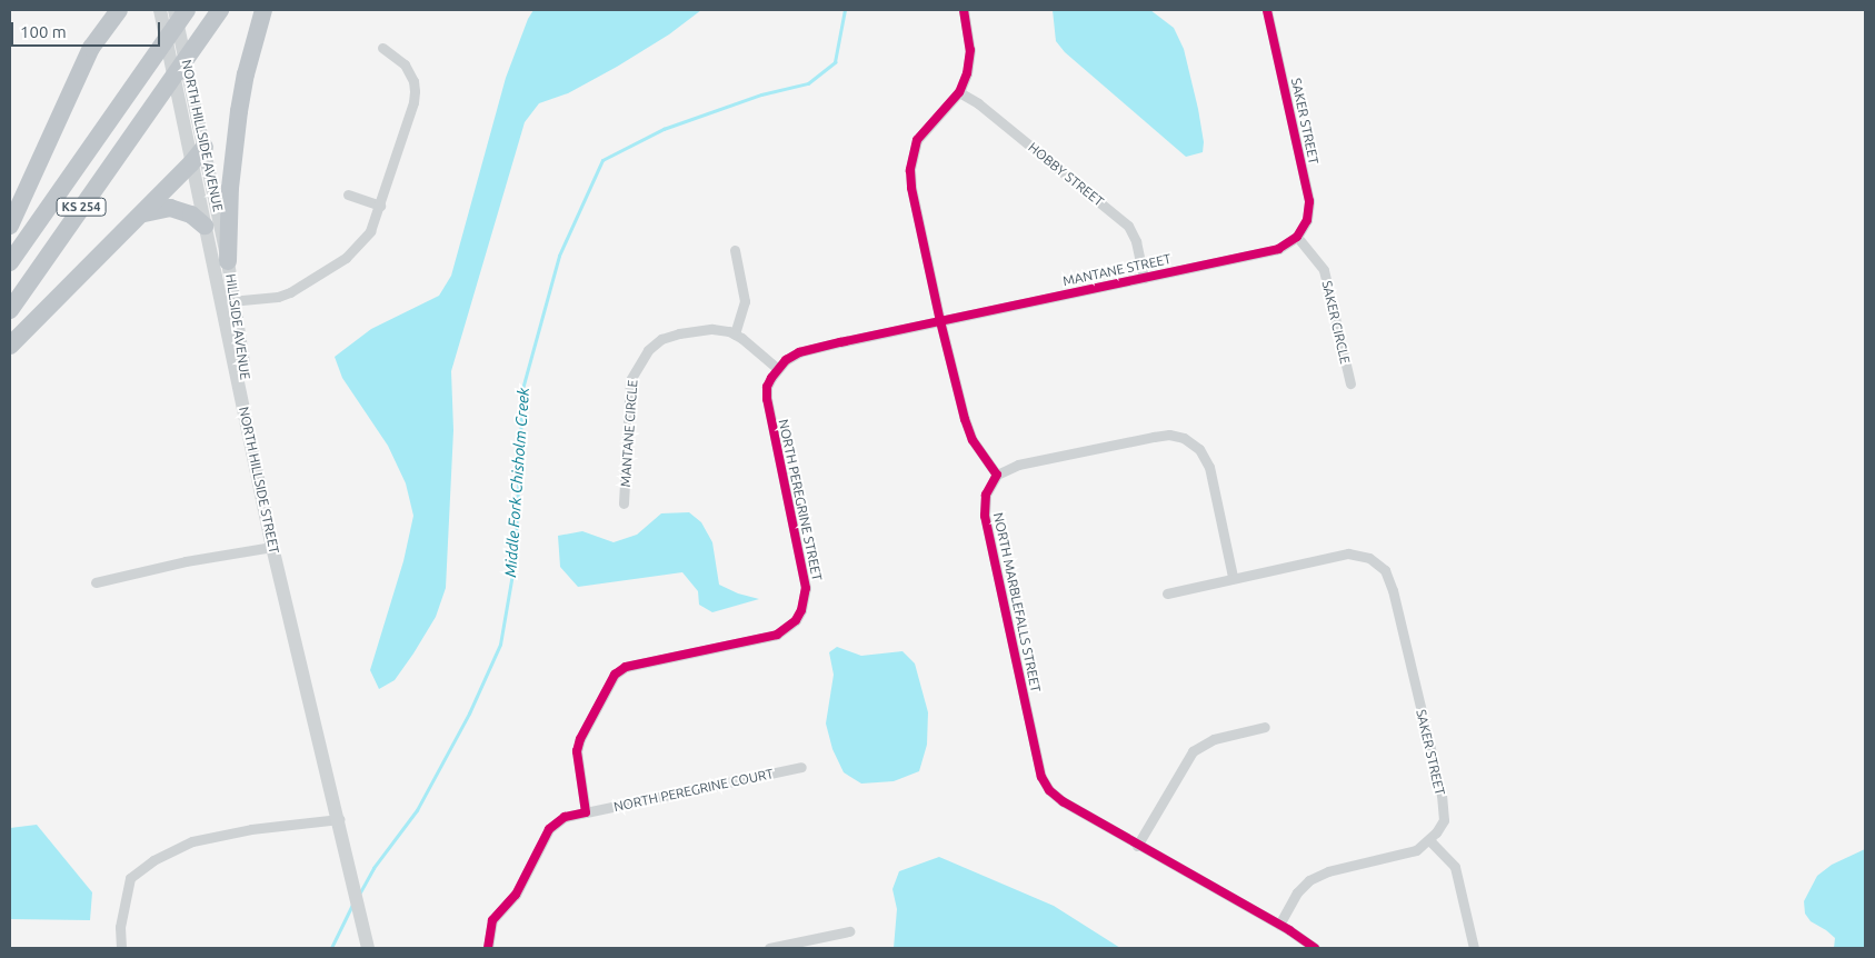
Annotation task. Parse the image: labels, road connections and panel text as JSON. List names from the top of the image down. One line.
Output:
{"streets":{"highway":["KS 254"],"main road":["NORTH HILLSIDE AVENUE","HILLSIDE AVENUE","NORTH HILLSIDE STREET"],"street":["SAKER STREET","HOBBY STREET","MANTANE STREET","SAKER CIRCLE","MANTANE CIRCLE","NORTH PEREGRINE STREET","NORTH MARBLEFALLS STREET","NORTH PEREGRINE COURT"]},"crossings":[["SAKER STREET","MANTANE STREET"],["SAKER STREET","SAKER CIRCLE"],["NORTH HILLSIDE AVENUE","HILLSIDE AVENUE"],["HOBBY STREET","MANTANE STREET"],["MANTANE STREET","SAKER CIRCLE"],["MANTANE STREET","MANTANE CIRCLE"],["MANTANE STREET","NORTH PEREGRINE STREET"],["HILLSIDE AVENUE","NORTH HILLSIDE STREET"],["MANTANE CIRCLE","NORTH PEREGRINE STREET"],["NORTH PEREGRINE STREET","NORTH PEREGRINE COURT"]],"water":["Middle Fork Chisholm Creek"],"scale_bar":"100 m"}
